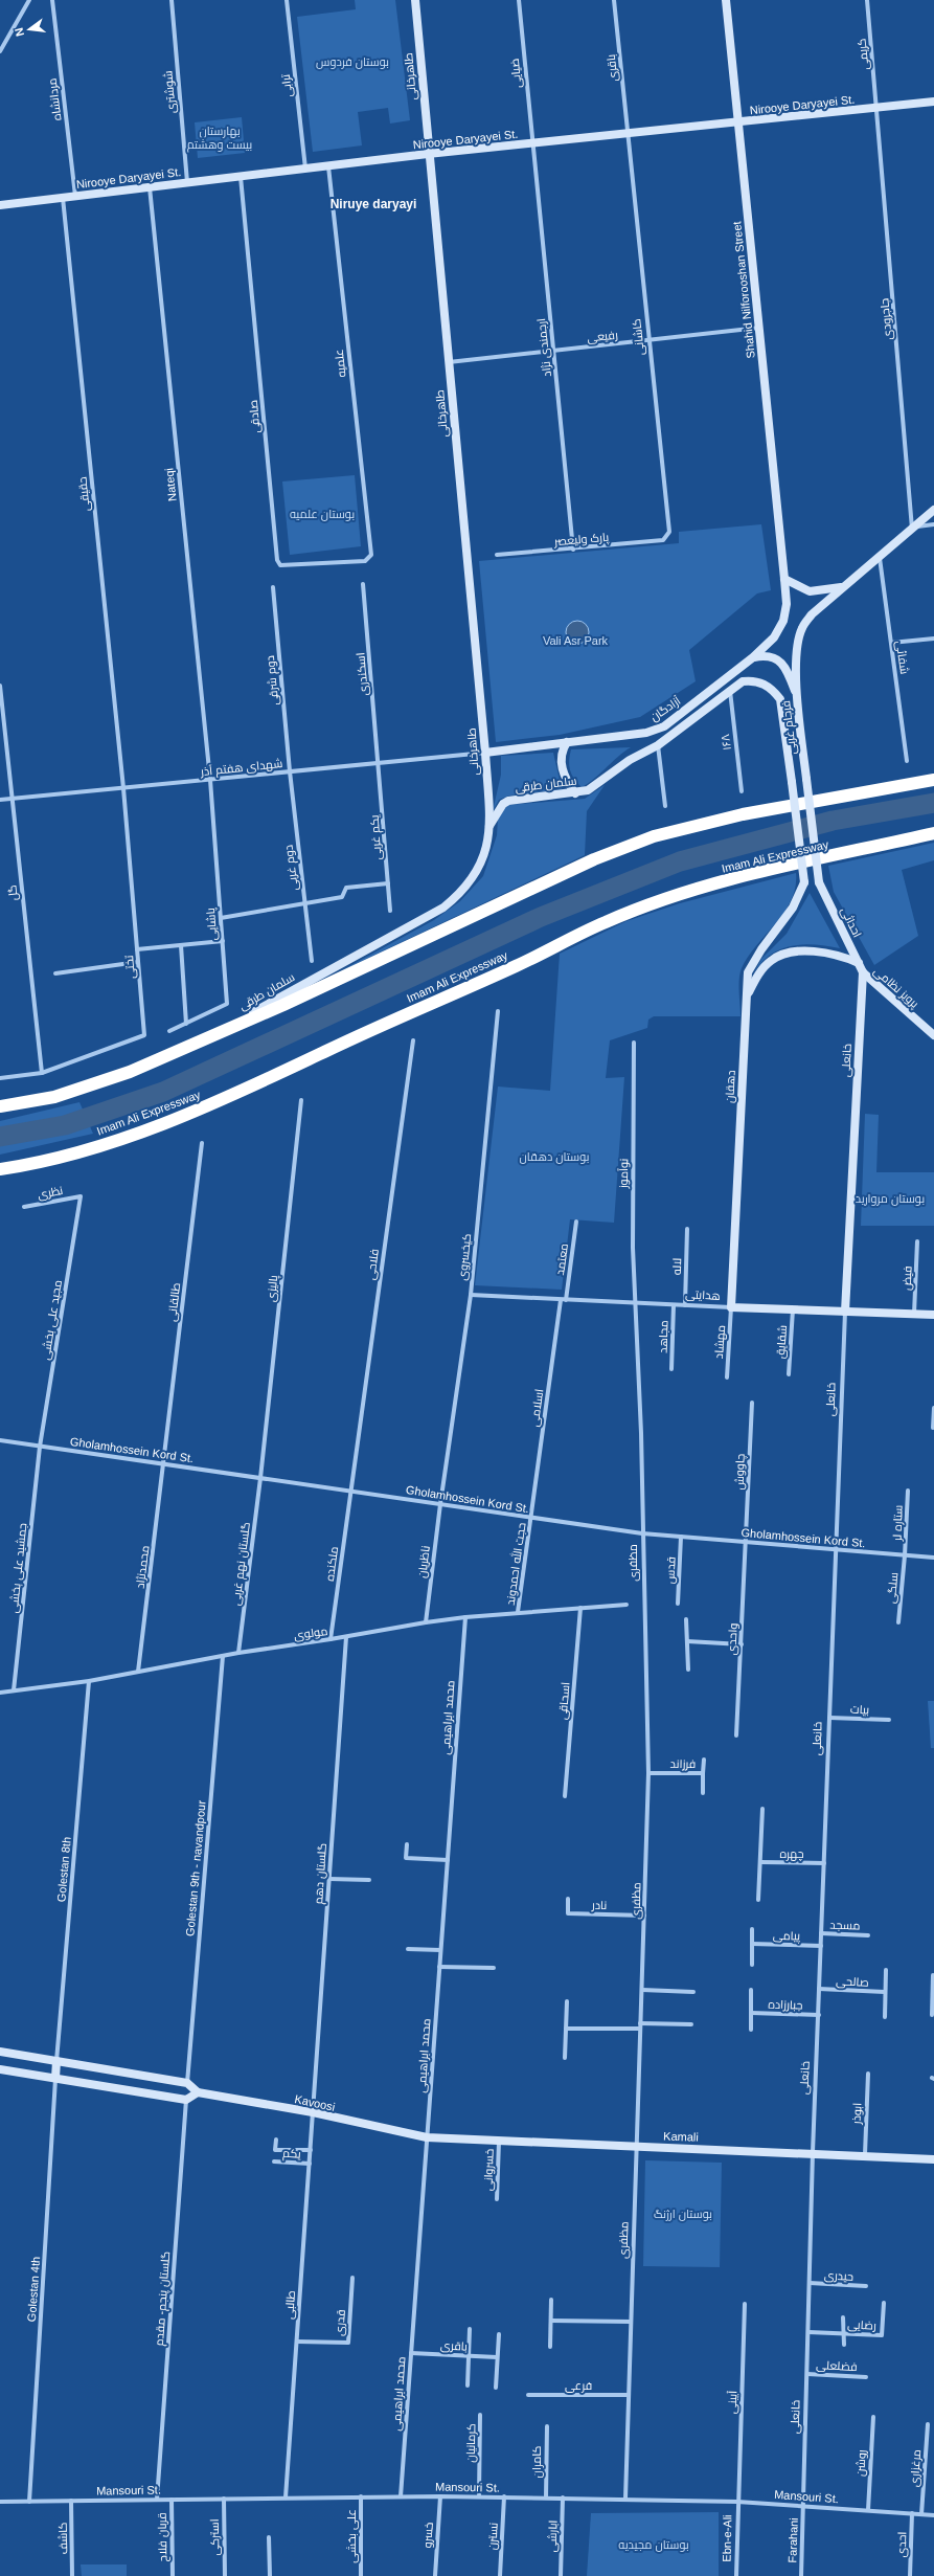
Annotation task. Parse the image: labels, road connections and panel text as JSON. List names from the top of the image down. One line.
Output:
{"streets":{"highway":["Imam Ali Expressway"],"main road":["طاهرخانی","Nirooye Daryayei St.","Shahid Nilforooshan Street","آزادگان","فرجام غربی","سلمان طرقی","احداثی","پرویز نظامی","خانعلی","دهقان","هدایتی","Kavoosi","Kamali"],"street":["کریمی","باقری","ضیایی","ترابی","شوشتری","مردانشاه","جاجرودی","رفیعی","کاشانی","ارجمندی نژاد","علمیه","صادقی","Nateqi","حقیقی","پارک ولیعصر","شفائی","اسکندری","دوم شرقی","۱۶۸","شهدای هفتم آذر","یکم غربی","دوم غربی","گل","پاشایی","تختی","نوآموز","نظری","کیخسروی","معتمد","فلاحی","لاله","فیض","پالیزی","طالقانی","مجید علی بخشی","مجاهد","مهشاد","شقایق","اسلامی","Gholamhossein Kord St.","چاووش","ستاره لر","ناظریان","مظفری","گلستان نهم غربی","ملکنده","حجت الله احمدوند","محمدنژاد","جمشید علی بخشی","قدس","سلگی","مولوی","واحدی","اسحاقی","بیات","محمد ابراهیمی","فرزاند","چهره","Golestan 9th - navandpour","Golestan 8th","گلستان دهم","نادر","مسجد","پیامی","صالحی","جبارزاده","ابوذر","یکم","خسروانی","حیدری","Golestan 4th","گلستان پنجم- مقدم","طالبی","قدری","رضایی","فضلعلی","فرعی","آیینی","کرمانیان","کامران","روشن","مرغزاری","Mansouri St.","خسرو","علی بخشی","نسترن","ابارشی","قربان فلاح","استرکی","کاشف","Ebn-e-Ali","Farahani","احدی"]},"crossings":[["کریمی","Nirooye Daryayei St."],["کریمی","جاجرودی"],["باقری","Nirooye Daryayei St."],["باقری","کاشانی"],["باقری","محمد ابراهیمی"],["ضیایی","Nirooye Daryayei St."],["ضیایی","ارجمندی نژاد"],["طاهرخانی","Nirooye Daryayei St."],["طاهرخانی","رفیعی"],["طاهرخانی","آزادگان"],["طاهرخانی","شهدای هفتم آذر"],["طاهرخانی","سلمان طرقی"],["ترابی","Nirooye Daryayei St."],["شوشتری","Nirooye Daryayei St."],["مردانشاه","Nirooye Daryayei St."],["Nirooye Daryayei St.","Shahid Nilforooshan Street"],["Nirooye Daryayei St.","جاجرودی"],["Nirooye Daryayei St.","کاشانی"],["Nirooye Daryayei St.","ارجمندی نژاد"],["Nirooye Daryayei St.","علمیه"],["Nirooye Daryayei St.","صادقی"],["Nirooye Daryayei St.","Nateqi"],["Nirooye Daryayei St.","حقیقی"],["Shahid Nilforooshan Street","رفیعی"],["Shahid Nilforooshan Street","آزادگان"],["جاجرودی","فرجام غربی"],["رفیعی","کاشانی"],["رفیعی","ارجمندی نژاد"],["کاشانی","پارک ولیعصر"],["ارجمندی نژاد","پارک ولیعصر"],["علمیه","صادقی"],["Nateqi","شهدای هفتم آذر"],["Nateqi","پاشایی"],["حقیقی","شهدای هفتم آذر"],["حقیقی","تختی"],["شفائی","فرجام غربی"],["اسکندری","شهدای هفتم آذر"],["اسکندری","یکم غربی"],["دوم شرقی","شهدای هفتم آذر"],["دوم شرقی","دوم غربی"],["آزادگان","شهدای هفتم آذر"],["فرجام غربی","سلمان طرقی"],["فرجام غربی","احداثی"],["فرجام غربی","دهقان"],["۱۶۸","سلمان طرقی"],["شهدای هفتم آذر","یکم غربی"],["شهدای هفتم آذر","دوم غربی"],["شهدای هفتم آذر","گل"],["شهدای هفتم آذر","پاشایی"],["شهدای هفتم آذر","تختی"],["گل","تختی"],["احداثی","پرویز نظامی"],["احداثی","خانعلی"],["پرویز نظامی","خانعلی"],["خانعلی","هدایتی"],["خانعلی","Gholamhossein Kord St."],["خانعلی","بیات"],["خانعلی","چهره"],["خانعلی","مسجد"],["خانعلی","پیامی"],["خانعلی","صالحی"],["خانعلی","جبارزاده"],["خانعلی","Kamali"],["خانعلی","حیدری"],["خانعلی","رضایی"],["خانعلی","فضلعلی"],["خانعلی","Mansouri St."],["خانعلی","Farahani"],["دهقان","هدایتی"],["دهقان","مهشاد"],["نوآموز","هدایتی"],["نوآموز","مظفری"],["نظری","مجید علی بخشی"],["کیخسروی","هدایتی"],["کیخسروی","Gholamhossein Kord St."],["کیخسروی","ناظریان"],["معتمد","هدایتی"],["معتمد","اسلامی"],["فلاحی","Gholamhossein Kord St."],["فلاحی","ملکنده"],["لاله","هدایتی"],["فیض","هدایتی"],["پالیزی","Gholamhossein Kord St."],["پالیزی","گلستان نهم غربی"],["هدایتی","مجاهد"],["هدایتی","مهشاد"],["هدایتی","شقایق"],["هدایتی","اسلامی"],["هدایتی","مظفری"],["طالقانی","Gholamhossein Kord St."],["طالقانی","محمدنژاد"],["مجید علی بخشی","Gholamhossein Kord St."],["مجید علی بخشی","جمشید علی بخشی"],["اسلامی","Gholamhossein Kord St."],["اسلامی","حجت الله احمدوند"],["Gholamhossein Kord St.","چاووش"],["Gholamhossein Kord St.","ستاره لر"],["Gholamhossein Kord St.","ناظریان"],["Gholamhossein Kord St.","مظفری"],["Gholamhossein Kord St.","گلستان نهم غربی"],["Gholamhossein Kord St.","ملکنده"],["Gholamhossein Kord St.","حجت الله احمدوند"],["Gholamhossein Kord St.","محمدنژاد"],["Gholamhossein Kord St.","جمشید علی بخشی"],["Gholamhossein Kord St.","قدس"],["Gholamhossein Kord St.","سلگی"],["Gholamhossein Kord St.","واحدی"],["چاووش","واحدی"],["ستاره لر","سلگی"],["ناظریان","مولوی"],["مظفری","فرزاند"],["مظفری","نادر"],["مظفری","Kamali"],["مظفری","فرعی"],["مظفری","Mansouri St."],["گلستان نهم غربی","مولوی"],["ملکنده","مولوی"],["حجت الله احمدوند","مولوی"],["محمدنژاد","مولوی"],["جمشید علی بخشی","مولوی"],["مولوی","اسحاقی"],["مولوی","محمد ابراهیمی"],["مولوی","Golestan 9th - navandpour"],["مولوی","Golestan 8th"],["مولوی","گلستان دهم"],["محمد ابراهیمی","Kavoosi"],["محمد ابراهیمی","Kamali"],["محمد ابراهیمی","Mansouri St."],["گلستان دهم","Kavoosi"],["گلستان دهم","طالبی"],["Kavoosi","Kamali"],["Kavoosi","طالبی"],["ابوذر","Kamali"],["Kamali","خسروانی"],["یکم","طالبی"],["Golestan 4th","Mansouri St."],["گلستان پنجم- مقدم","Mansouri St."],["طالبی","قدری"],["طالبی","Mansouri St."],["آیینی","Mansouri St."],["آیینی","Ebn-e-Ali"],["کرمانیان","Mansouri St."],["کامران","Mansouri St."],["روشن","Mansouri St."],["مرغزاری","Mansouri St."],["Mansouri St.","خسرو"],["Mansouri St.","علی بخشی"],["Mansouri St.","نسترن"],["Mansouri St.","ابارشی"],["Mansouri St.","قربان فلاح"],["Mansouri St.","استرکی"],["Mansouri St.","کاشف"],["Mansouri St.","Ebn-e-Ali"],["Mansouri St.","Farahani"],["Mansouri St.","احدی"]],"districts":["Niruye daryayi"],"parks":["بوستان فردوس","بهارستان بیست وهشتم","بوستان علمیه","Vali Asr Park","بوستان دهقان","بوستان مروارید","بوستان ارژنگ","بوستان مجیدیه"],"north":"left"}
